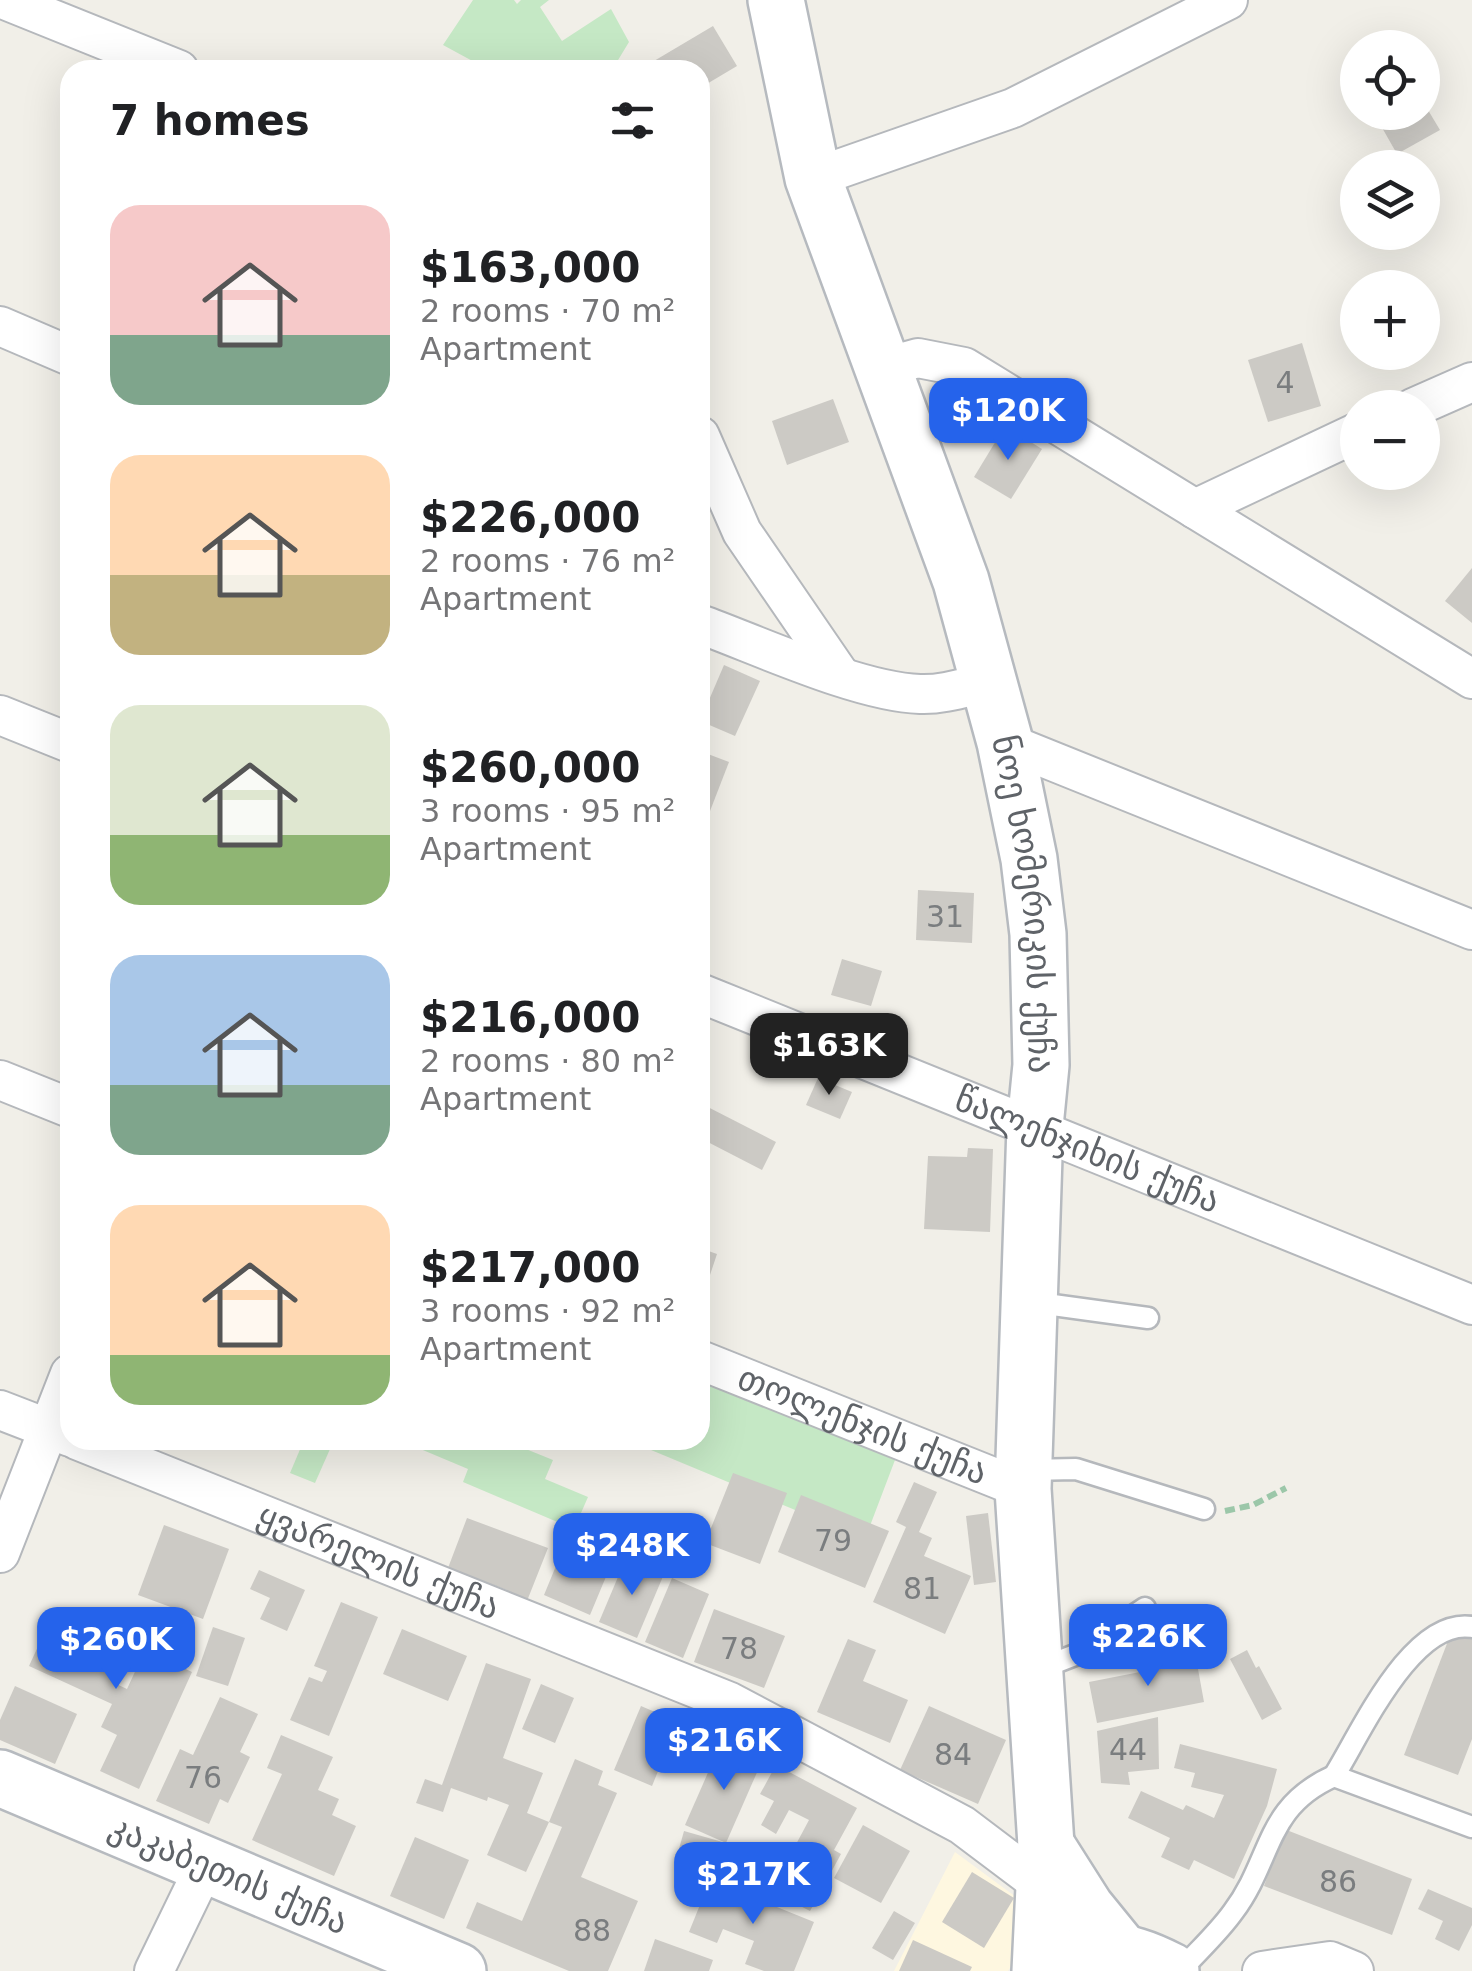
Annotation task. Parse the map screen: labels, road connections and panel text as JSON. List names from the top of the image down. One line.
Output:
{"streets":{"street":["ნოე ხომერიკის ქუჩა","წალენჯიხის ქუჩა","თოლენჯის ქუჩა","ყვარელის ქუჩა","კაკაბეთის ქუჩა"]},"crossings":[["ნოე ხომერიკის ქუჩა","წალენჯიხის ქუჩა"],["ნოე ხომერიკის ქუჩა","თოლენჯის ქუჩა"],["ნოე ხომერიკის ქუჩა","ყვარელის ქუჩა"]],"house_numbers":["4","31","79","81","78","44","84","76","86","88"],"page":{"map_buttons":["+","−"],"heading":"7 homes","list":[{"name":"$163,000","note":"2 rooms · 70 m² · Apartment"},{"name":"$226,000","note":"2 rooms · 76 m² · Apartment"},{"name":"$260,000","note":"3 rooms · 95 m² · Apartment"},{"name":"$216,000","note":"2 rooms · 80 m² · Apartment"},{"name":"$217,000","note":"3 rooms · 92 m² · Apartment"}],"price":["$120K","$163K","$248K","$226K","$260K","$216K","$217K"]}}
